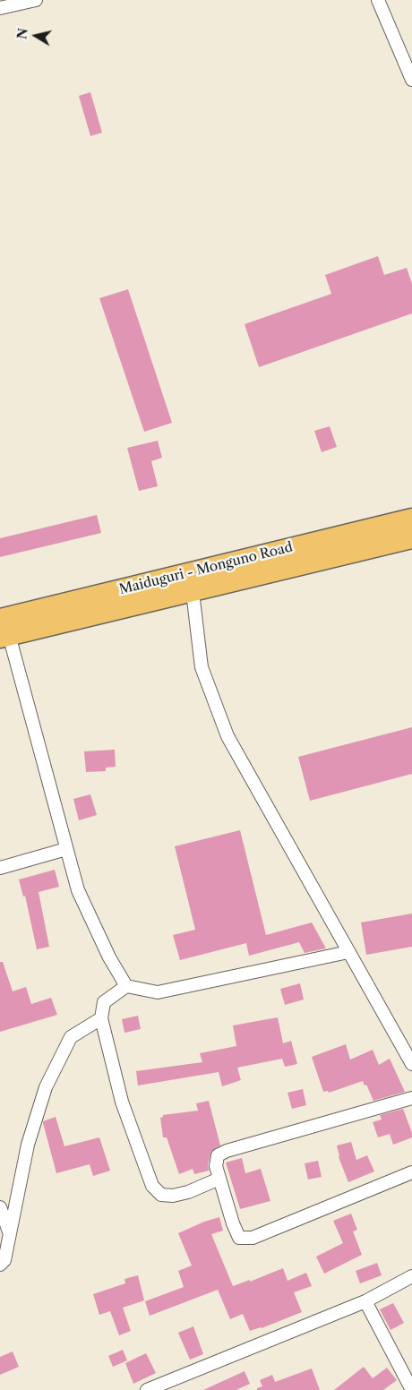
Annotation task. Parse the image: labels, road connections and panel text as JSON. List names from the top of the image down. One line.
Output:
{"streets":{"main road":["Maiduguri - Monguno Road"]},"north":"left"}
